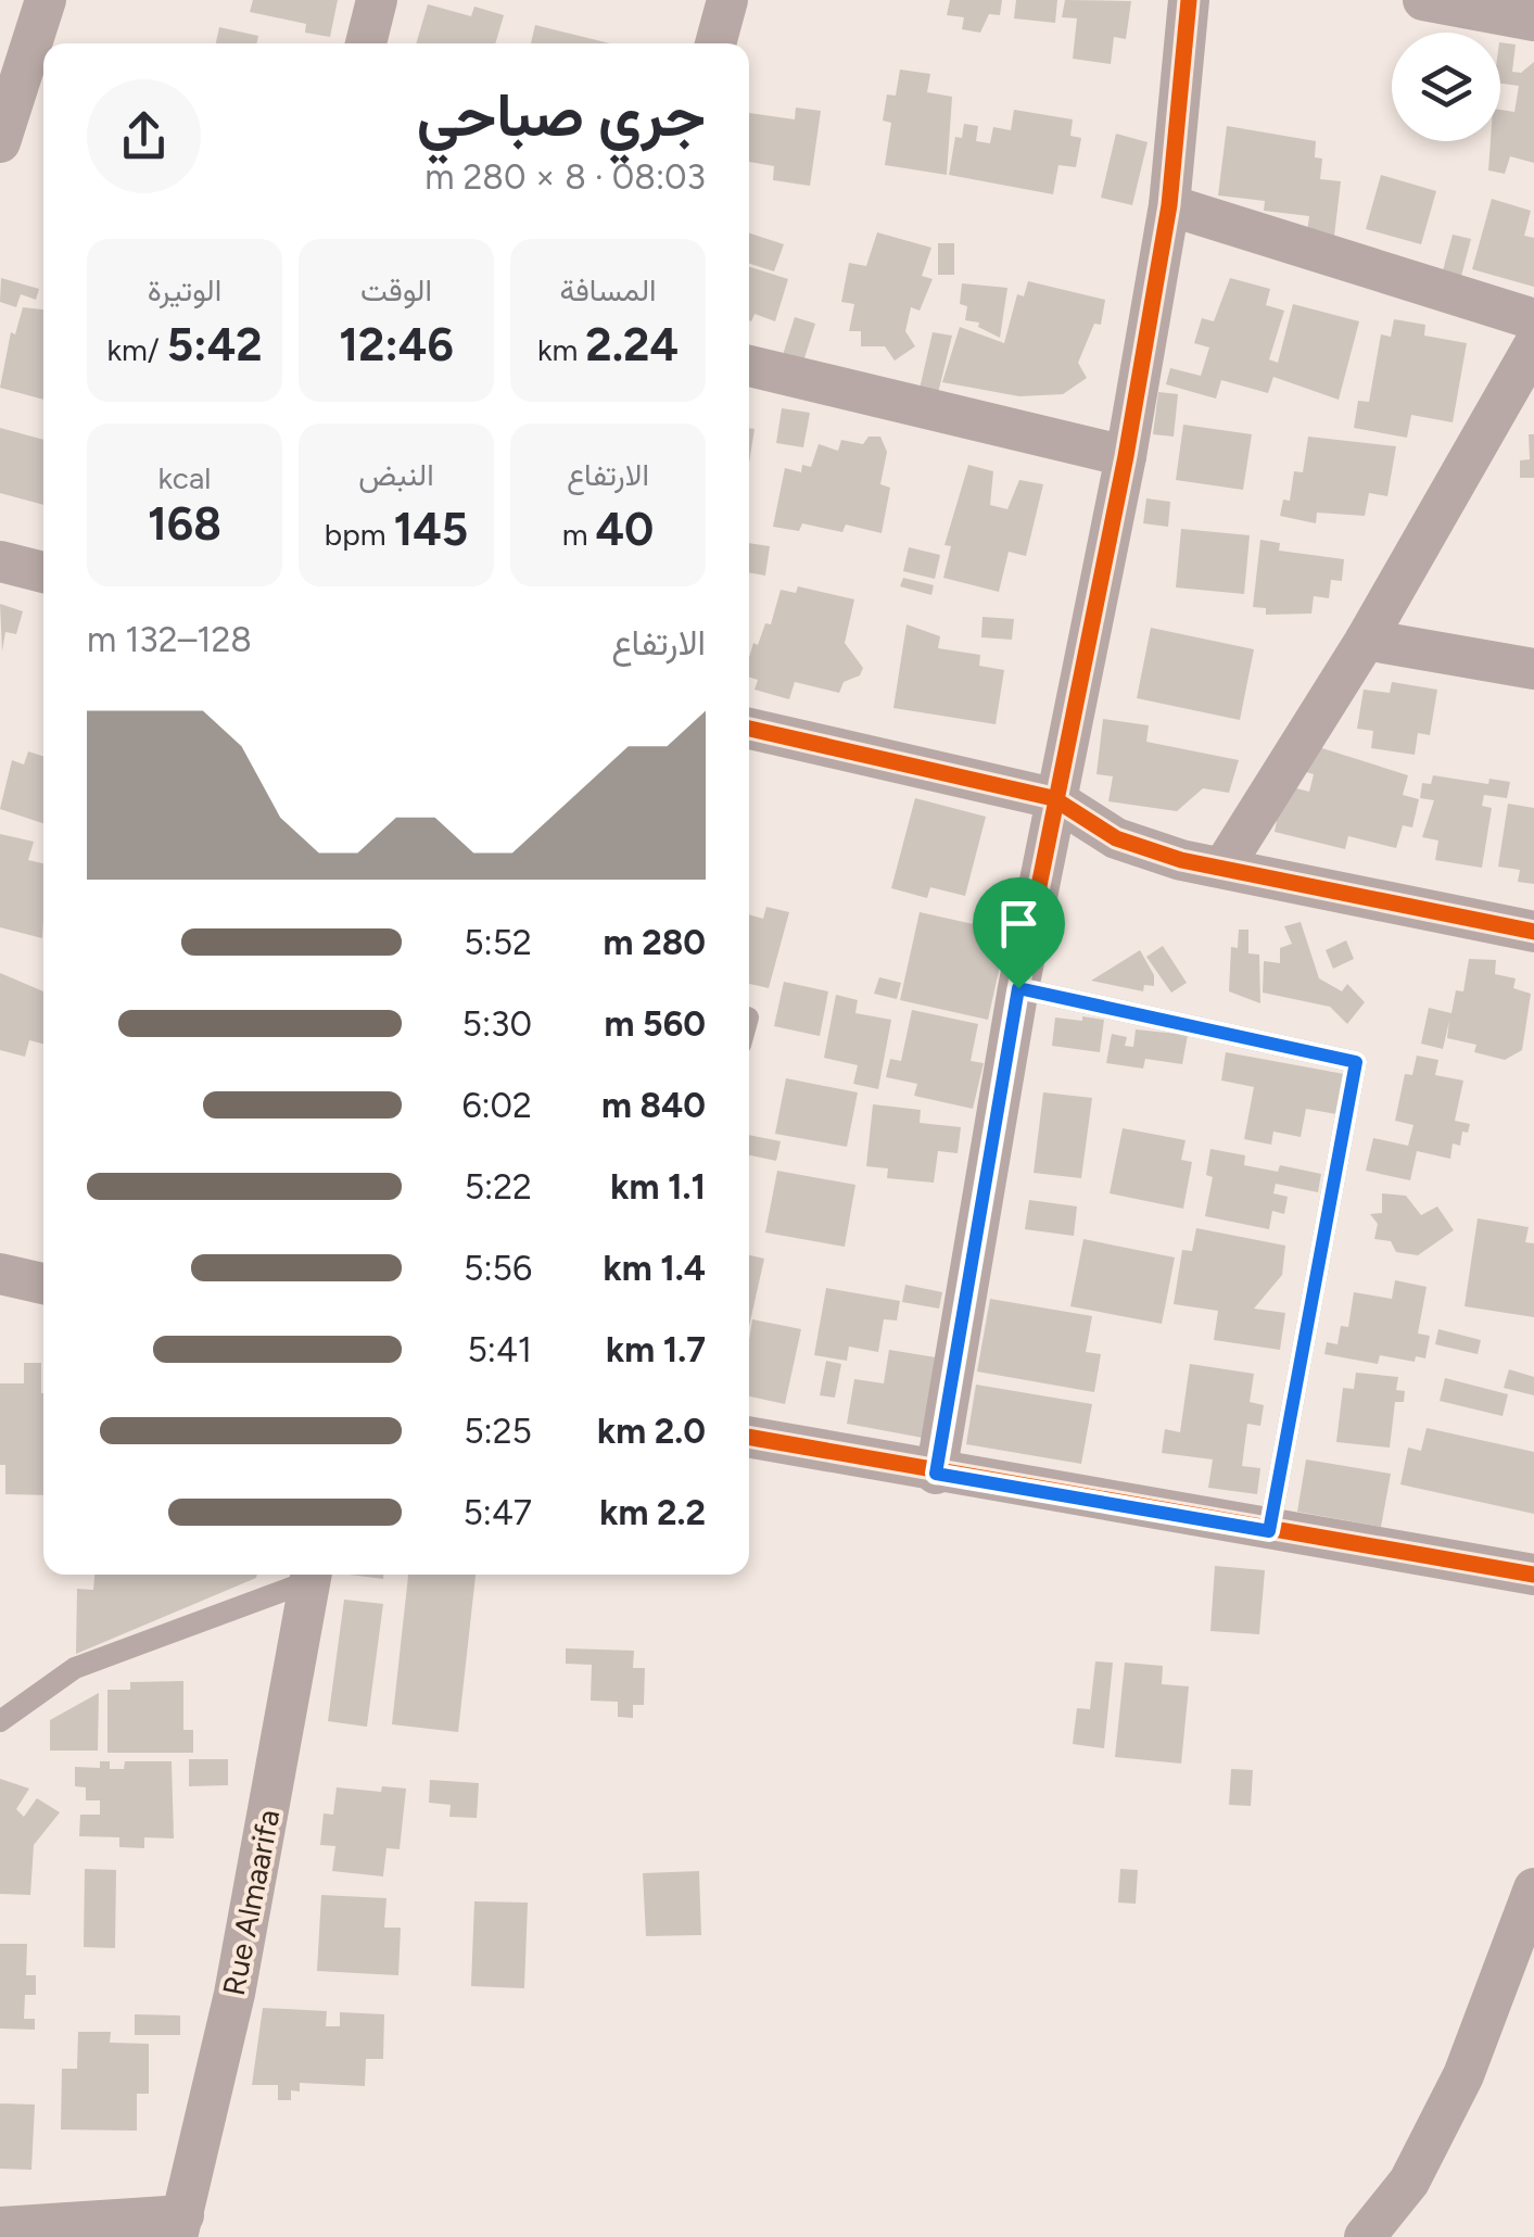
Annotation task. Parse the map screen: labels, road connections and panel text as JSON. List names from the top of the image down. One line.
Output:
{"streets":{"street":["Rue Almaarifa"]},"page":{"heading":["جري صباحي","08:03 · 8 × 280 m"],"stats":[["المسافة","2.24 km"],["الوقت","12:46"],["الوتيرة","5:42 /km"],["الارتفاع","40 m"],["النبض","145 bpm"],["kcal","168"]],"chart":["الارتفاع","128–132 m"],"list":[{"name":"280 m","note":"5:52"},{"name":"560 m","note":"5:30"},{"name":"840 m","note":"6:02"},{"name":"1.1 km","note":"5:22"},{"name":"1.4 km","note":"5:56"},{"name":"1.7 km","note":"5:41"},{"name":"2.0 km","note":"5:25"},{"name":"2.2 km","note":"5:47"}]}}
